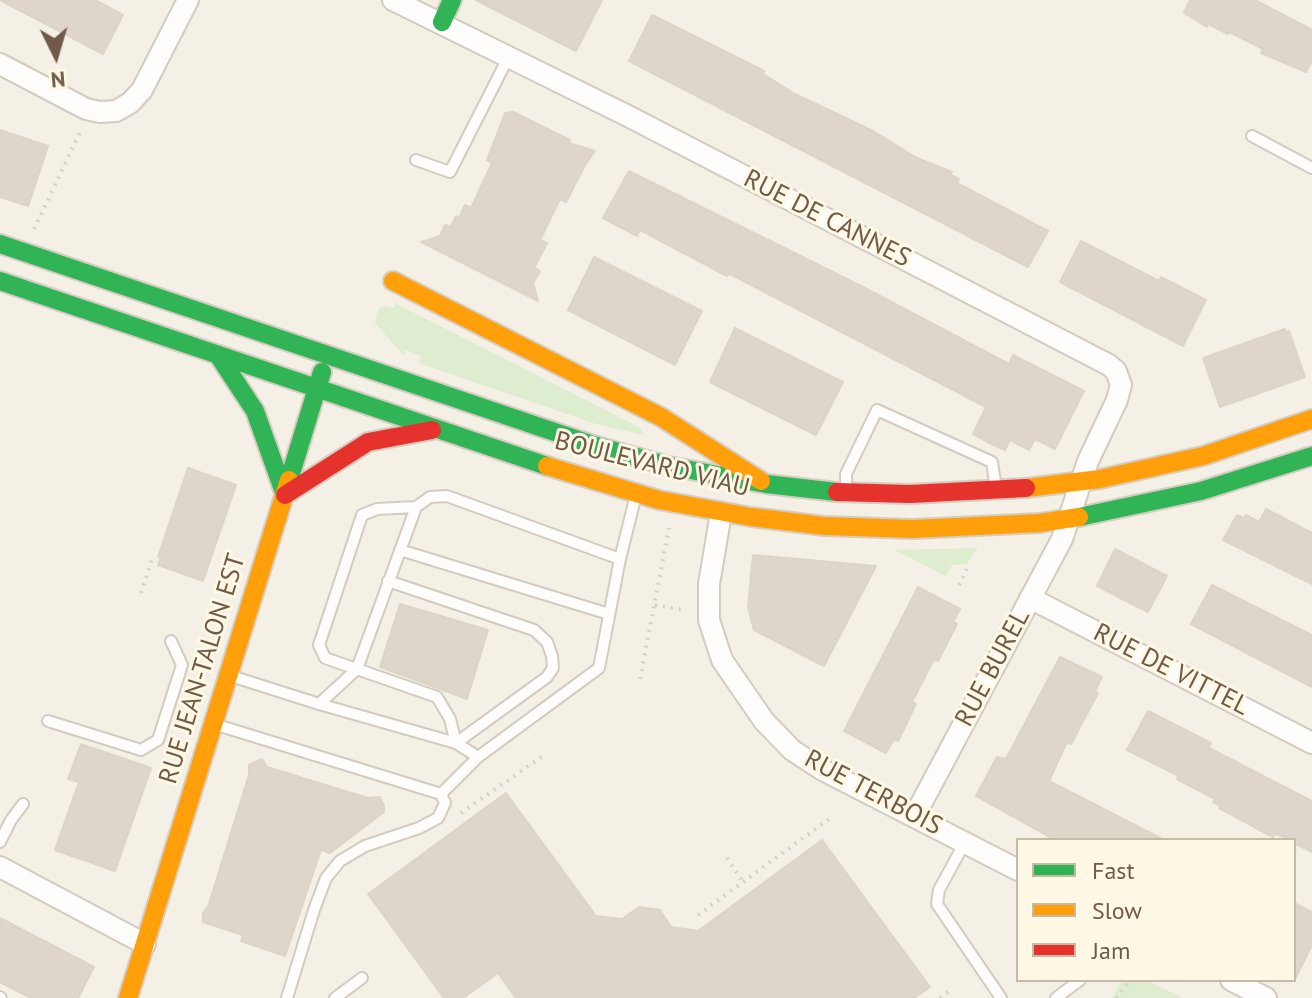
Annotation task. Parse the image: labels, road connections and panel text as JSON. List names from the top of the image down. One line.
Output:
{"streets":{"main road":["BOULEVARD VIAU","RUE JEAN-TALON EST"],"street":["RUE DE CANNES","RUE BUREL","RUE DE VITTEL","RUE TERBOIS"]},"crossings":[["RUE DE CANNES","BOULEVARD VIAU"],["RUE DE CANNES","RUE BUREL"],["BOULEVARD VIAU","RUE BUREL"],["BOULEVARD VIAU","RUE JEAN-TALON EST"],["BOULEVARD VIAU","RUE TERBOIS"],["RUE BUREL","RUE DE VITTEL"],["RUE BUREL","RUE TERBOIS"]],"legend":["Fast","Slow","Jam"],"north":"bottom"}
